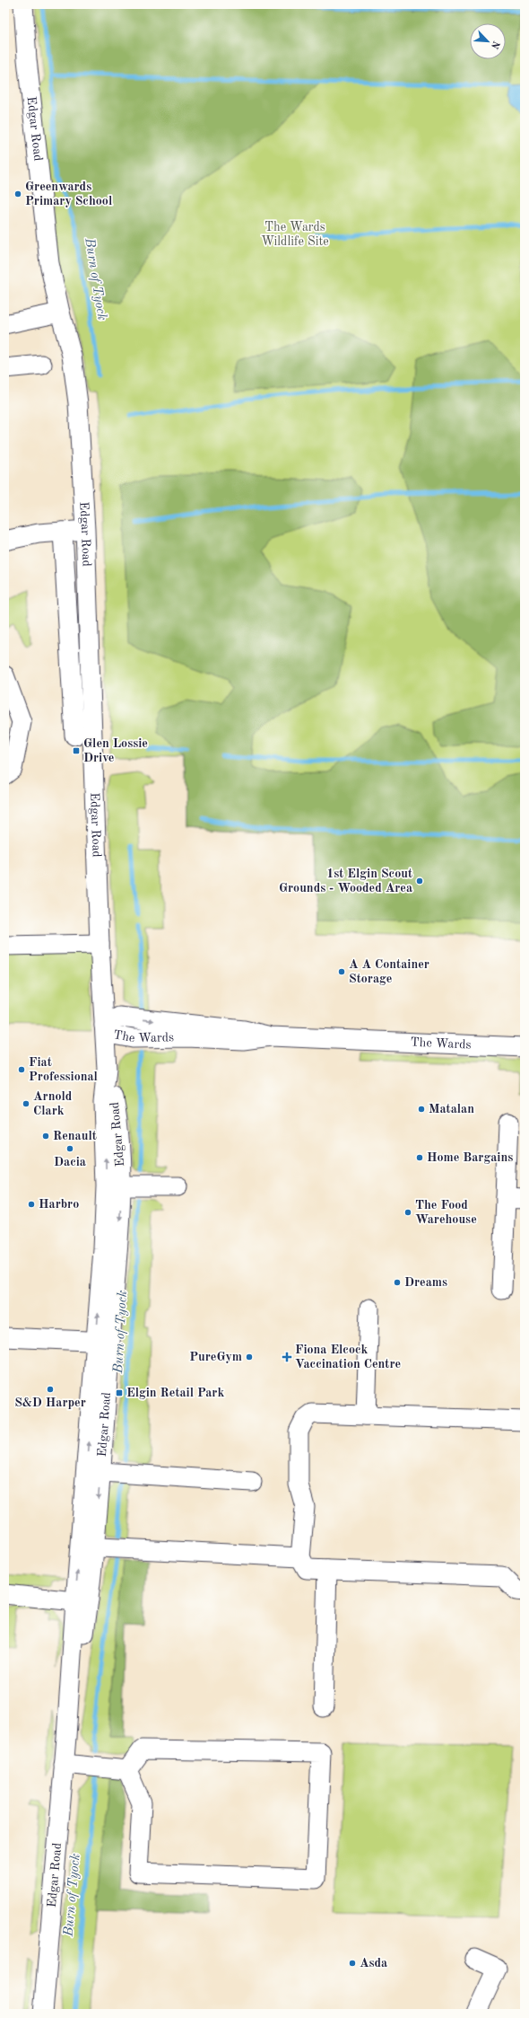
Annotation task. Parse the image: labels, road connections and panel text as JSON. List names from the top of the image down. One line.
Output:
{"streets":{"street":["Edgar Road","The Wards"]},"crossings":[["Edgar Road","The Wards"]],"water":["Burn of Tyock"],"parks":["The Wards Wildlife Site"],"places":{"other":["Greenwards Primary School","1st Elgin Scout Grounds - Wooded Area","A A Container Storage","Fiat Professional","Arnold Clark","Matalan","Renault","Dacia","Home Bargains","Harbro","The Food Warehouse","Dreams","PureGym","S&D Harper","Asda"],"transit":["Glen Lossie Drive","Elgin Retail Park"],"health":["Fiona Elcock Vaccination Centre"]},"north":"bottom right"}
